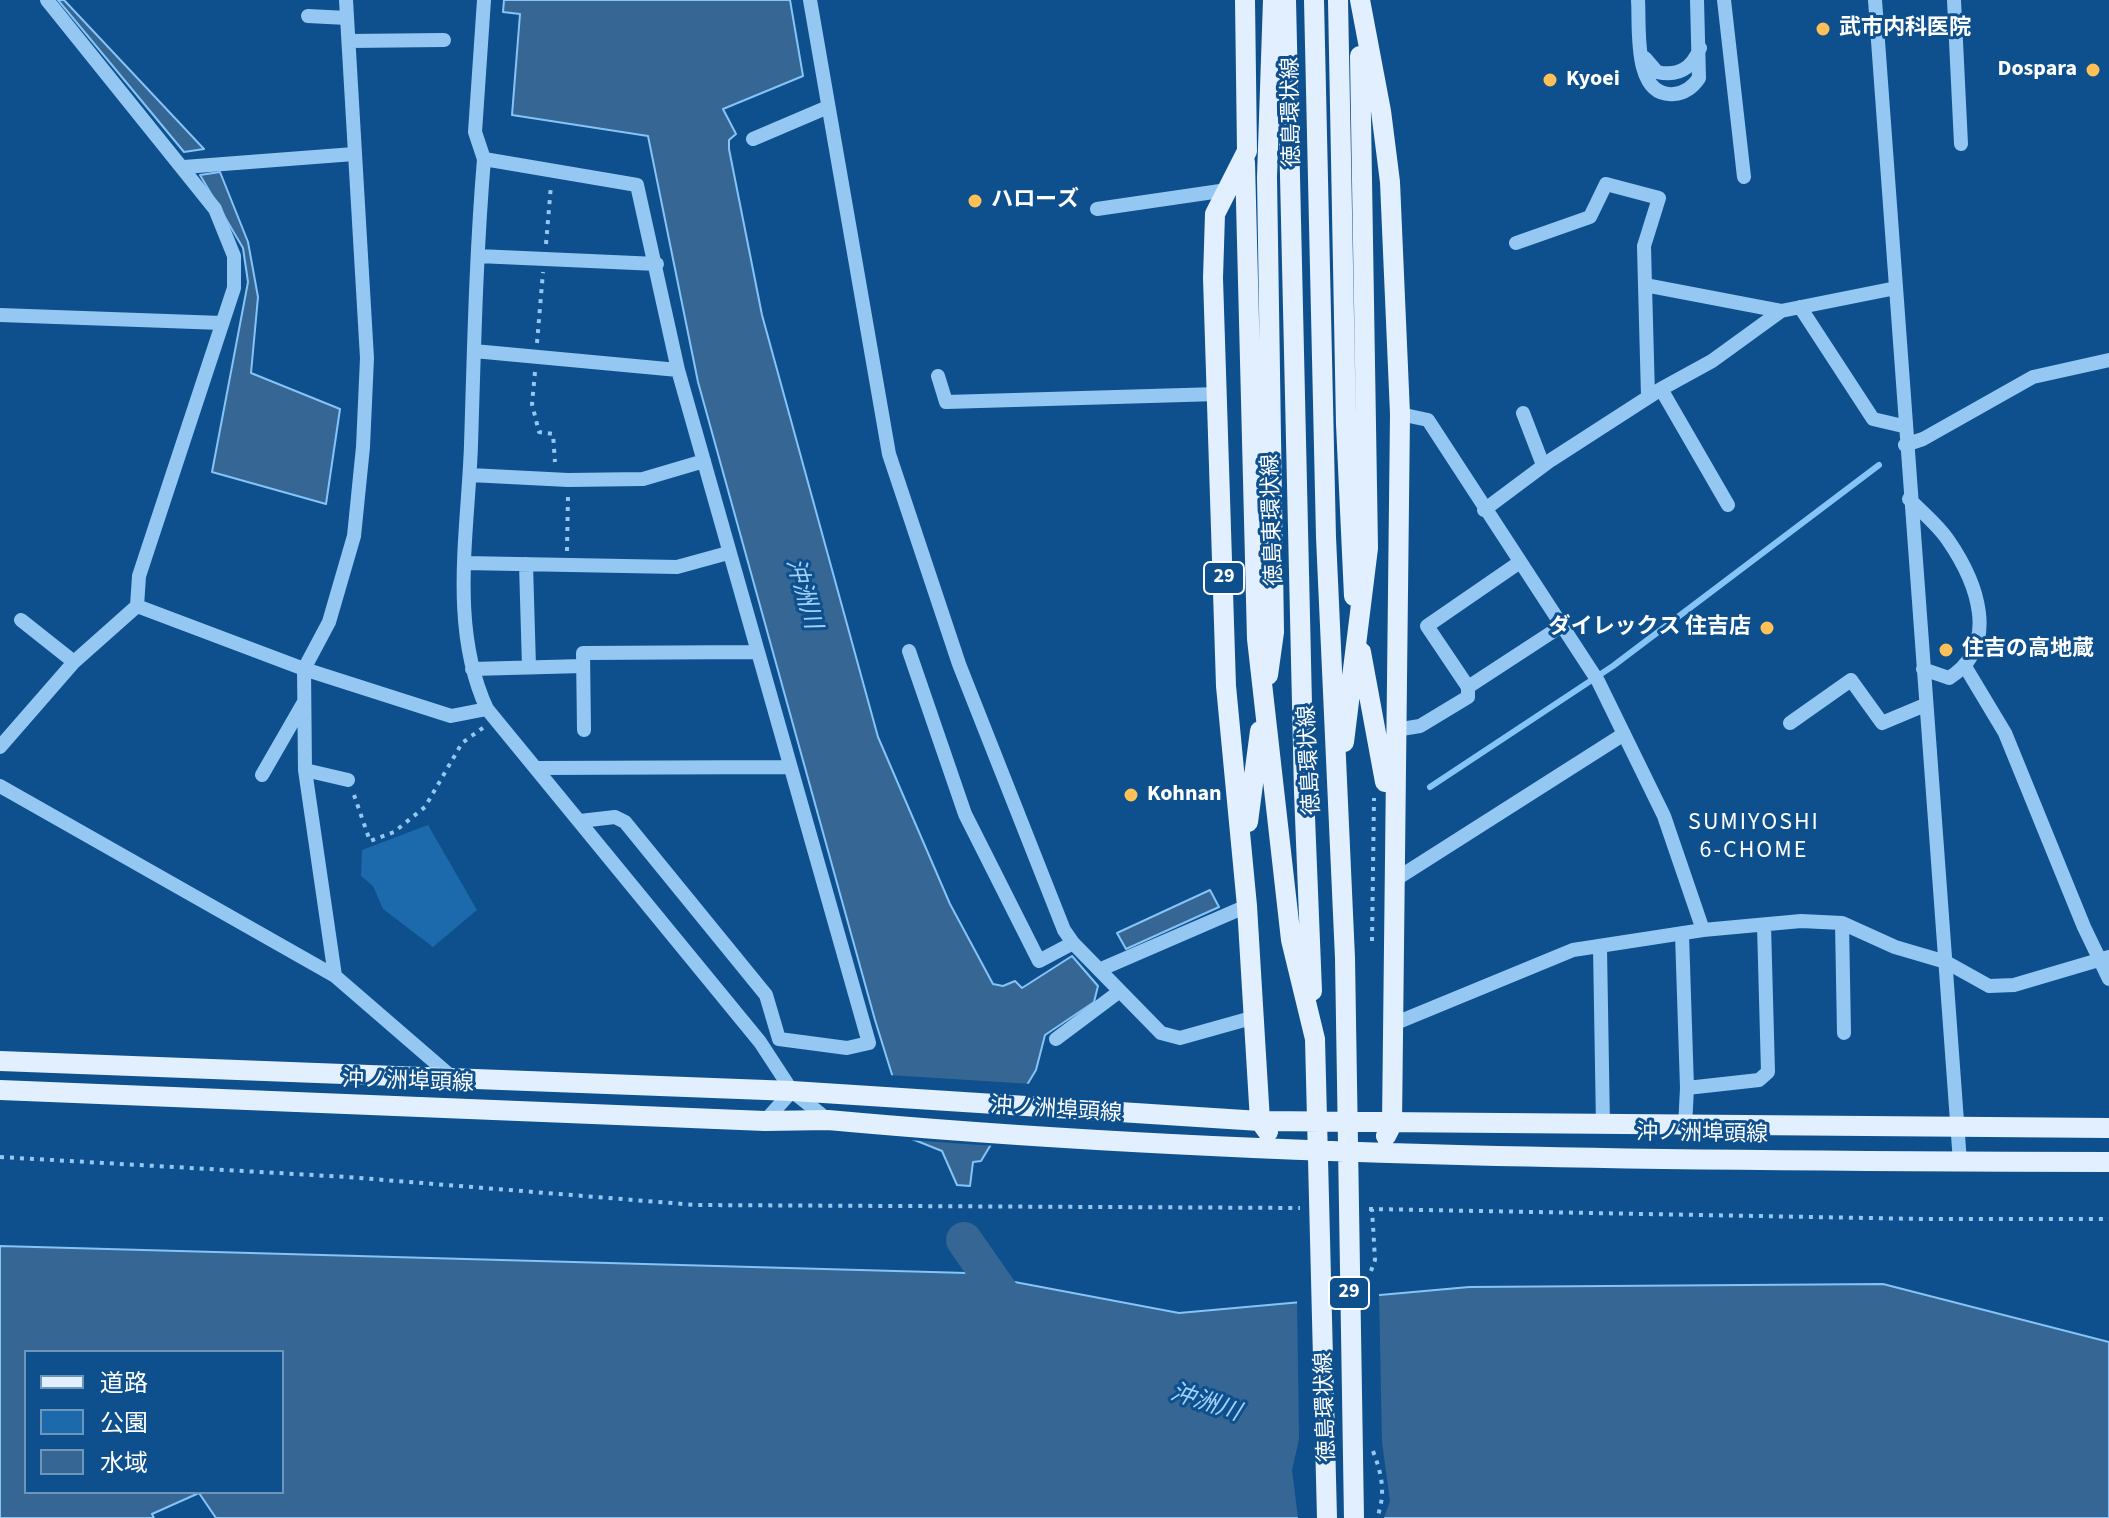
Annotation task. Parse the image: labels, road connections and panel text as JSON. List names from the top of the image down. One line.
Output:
{"streets":{"main road":["徳島環状線","徳島東環状線","29","沖ノ洲埠頭線"]},"crossings":[["徳島環状線","徳島東環状線"],["徳島環状線","29"],["徳島東環状線","29"],["29","沖ノ洲埠頭線"]],"districts":["SUMIYOSHI 6-CHOME"],"water":["沖洲川"],"places":["武市内科医院","Dospara","Kyoei","ハローズ","ダイレックス 住吉店","住吉の高地蔵","Kohnan"],"legend":["道路","公園","水域"]}
